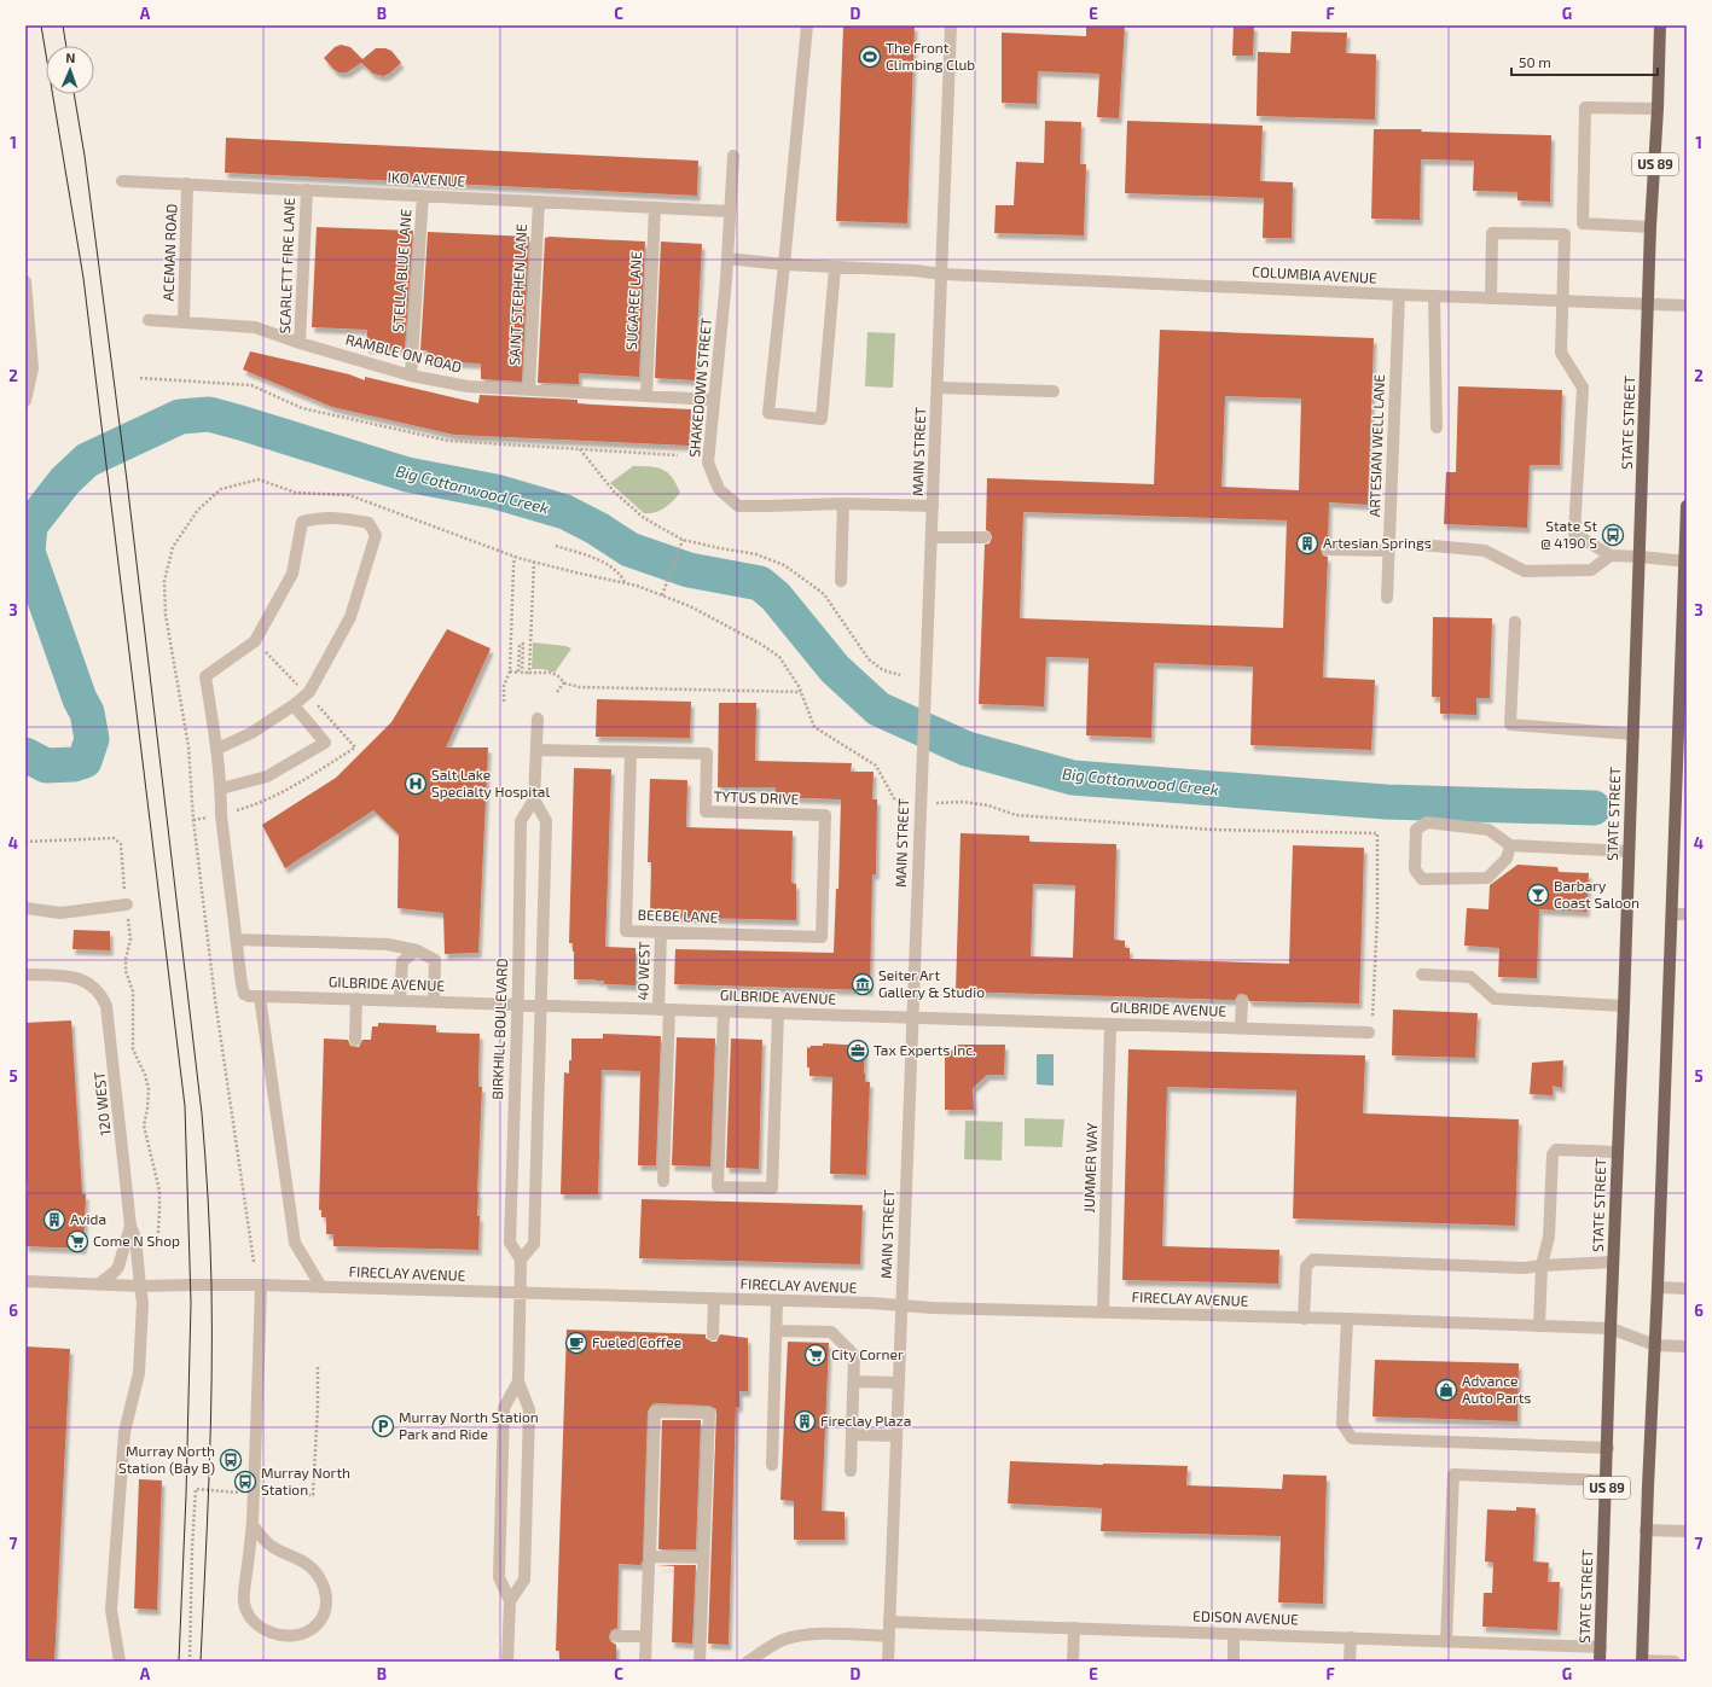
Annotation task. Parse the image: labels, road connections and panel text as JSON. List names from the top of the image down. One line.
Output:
{"streets":{"main road":["US 89","STATE STREET"],"street":["IKO AVENUE","ACEMAN ROAD","SCARLETT FIRE LANE","STELLA BLUE LANE","COLUMBIA AVENUE","SAINT STEPHEN LANE","SUGAREE LANE","RAMBLE ON ROAD","SHAKEDOWN STREET","ARTESIAN WELL LANE","MAIN STREET","TYTUS DRIVE","BEEBE LANE","40 WEST","GILBRIDE AVENUE","BIRKHILL BOULEVARD","120 WEST","JUMMER WAY","FIRECLAY AVENUE","EDISON AVENUE"]},"crossings":[["US 89","FIRECLAY AVENUE"],["IKO AVENUE","ACEMAN ROAD"],["IKO AVENUE","SCARLETT FIRE LANE"],["IKO AVENUE","STELLA BLUE LANE"],["IKO AVENUE","SAINT STEPHEN LANE"],["IKO AVENUE","SUGAREE LANE"],["IKO AVENUE","SHAKEDOWN STREET"],["ACEMAN ROAD","RAMBLE ON ROAD"],["SCARLETT FIRE LANE","RAMBLE ON ROAD"],["STELLA BLUE LANE","RAMBLE ON ROAD"],["COLUMBIA AVENUE","SHAKEDOWN STREET"],["COLUMBIA AVENUE","STATE STREET"],["COLUMBIA AVENUE","ARTESIAN WELL LANE"],["COLUMBIA AVENUE","MAIN STREET"],["SAINT STEPHEN LANE","RAMBLE ON ROAD"],["SUGAREE LANE","RAMBLE ON ROAD"],["RAMBLE ON ROAD","SHAKEDOWN STREET"],["SHAKEDOWN STREET","MAIN STREET"],["STATE STREET","FIRECLAY AVENUE"],["STATE STREET","EDISON AVENUE"],["MAIN STREET","GILBRIDE AVENUE"],["MAIN STREET","FIRECLAY AVENUE"],["MAIN STREET","EDISON AVENUE"],["TYTUS DRIVE","BEEBE LANE"],["TYTUS DRIVE","BIRKHILL BOULEVARD"],["BEEBE LANE","40 WEST"],["40 WEST","GILBRIDE AVENUE"],["GILBRIDE AVENUE","BIRKHILL BOULEVARD"],["GILBRIDE AVENUE","JUMMER WAY"],["BIRKHILL BOULEVARD","FIRECLAY AVENUE"],["120 WEST","FIRECLAY AVENUE"],["JUMMER WAY","FIRECLAY AVENUE"]],"water":["Big Cottonwood Creek"],"places":{"sports":["The Front Climbing Club"],"bus stop":["State St @ 4190 S","Murray North Station (Bay B)","Murray North Station"],"building":["Artesian Springs","Avida","Fireclay Plaza"],"hospital":["Salt Lake Specialty Hospital"],"bar":["Barbary Coast Saloon"],"museum":["Seiter Art Gallery & Studio"],"office":["Tax Experts Inc."],"supermarket":["Come N Shop","City Corner"],"cafe":["Fueled Coffee"],"shop":["Advance Auto Parts"],"parking":["Murray North Station Park and Ride"]},"scale_bar":"50 m","north":"top","grid":{"columns":["A","B","C","D","E","F","G"],"rows":["1","2","3","4","5","6","7"]}}
